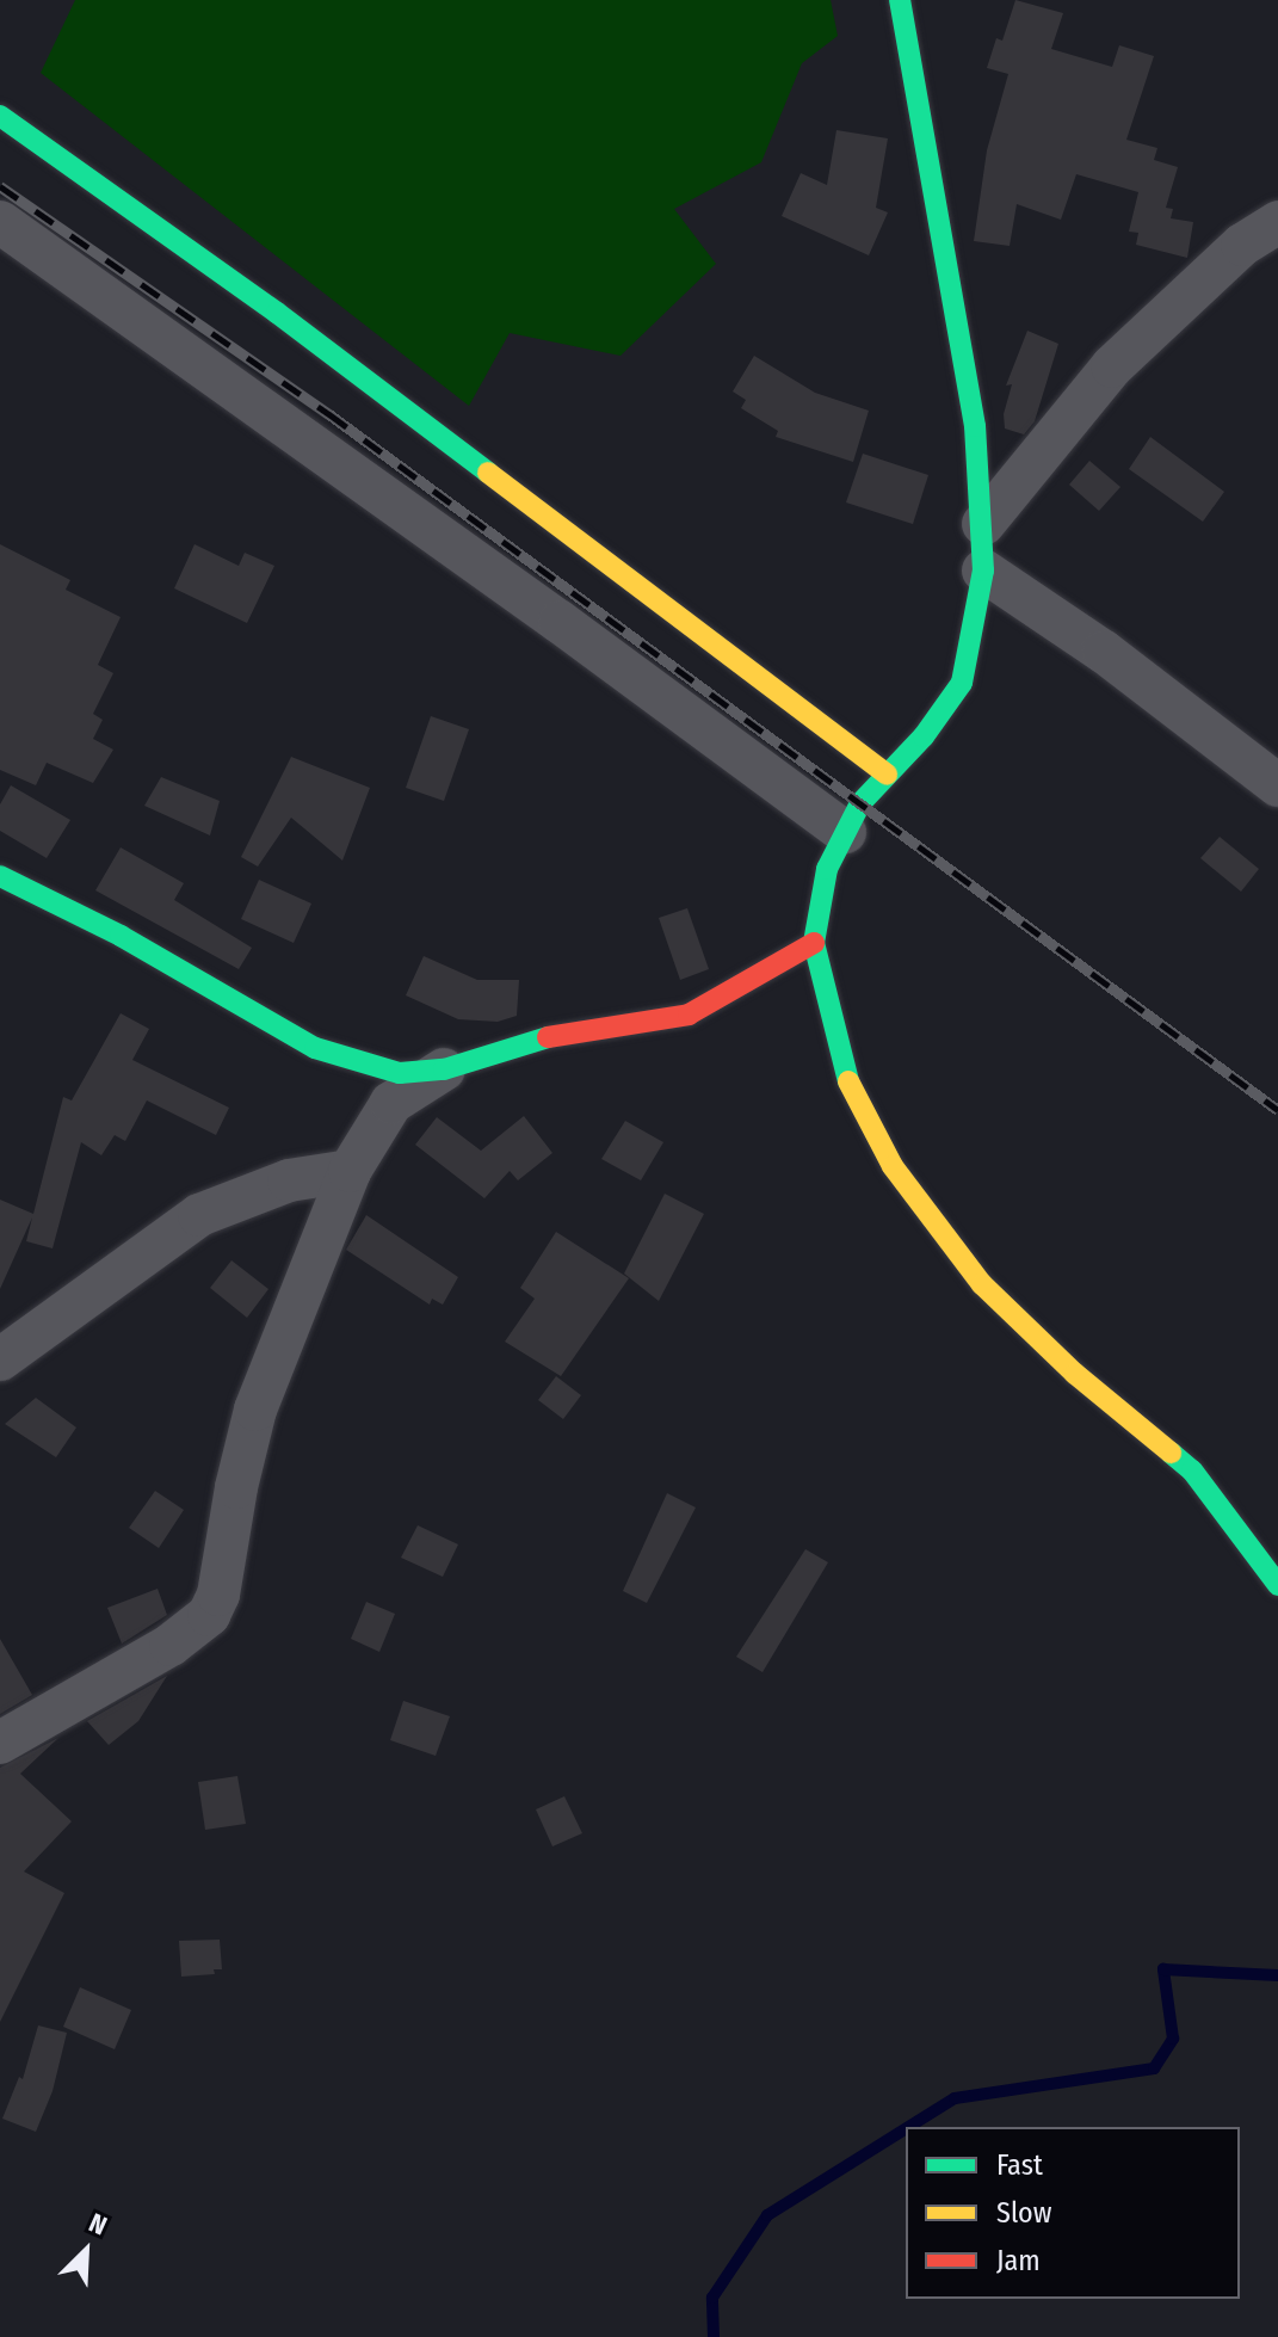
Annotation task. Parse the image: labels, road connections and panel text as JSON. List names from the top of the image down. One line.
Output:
{"legend":["Fast","Slow","Jam"],"north":"top right"}
